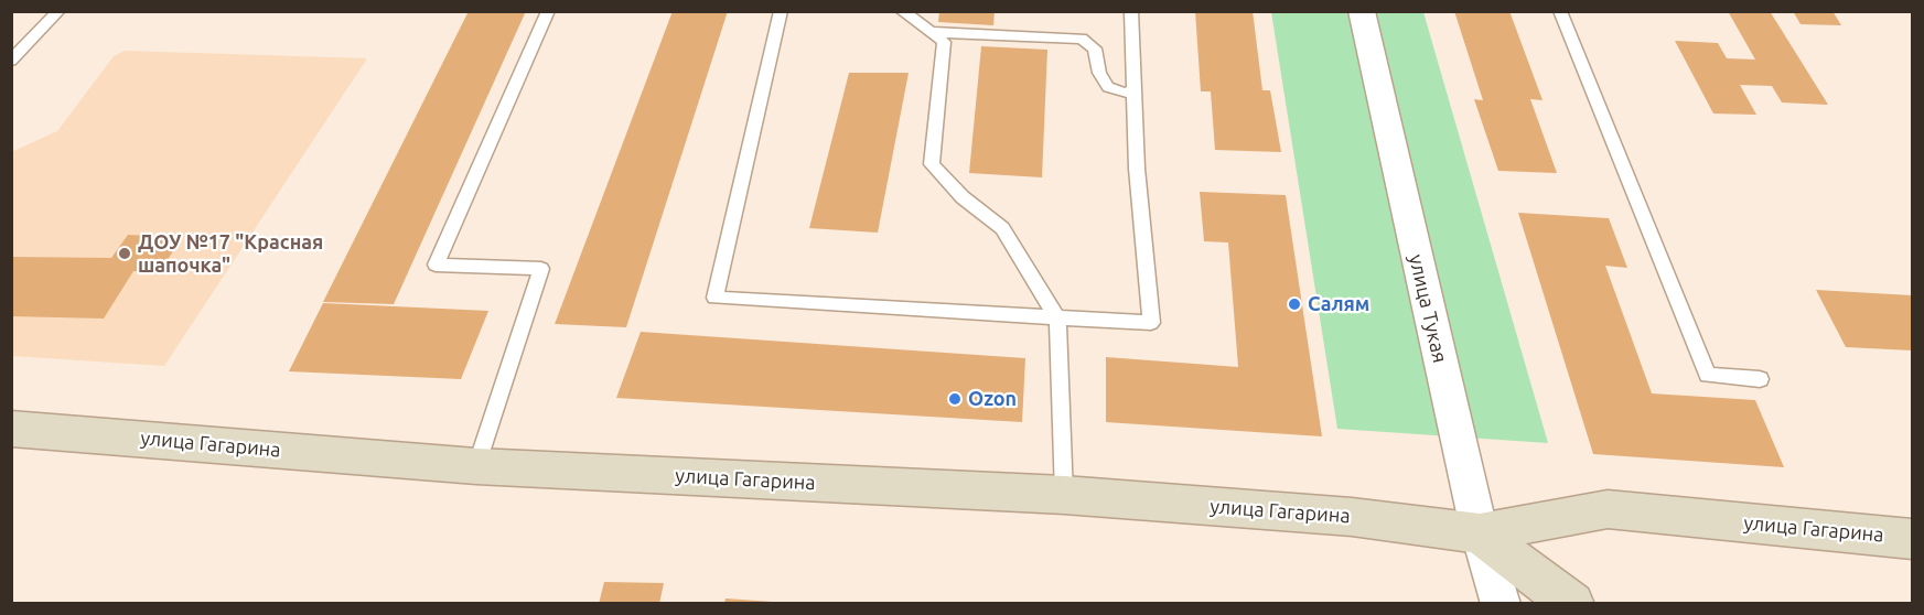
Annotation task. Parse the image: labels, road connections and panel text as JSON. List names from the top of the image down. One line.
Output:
{"streets":{"street":["улица Тукая","улица Гагарина"]},"crossings":[["улица Тукая","улица Гагарина"]],"places":["ДОУ №17 \"Красная шапочка\"","Салям","Ozon"]}
